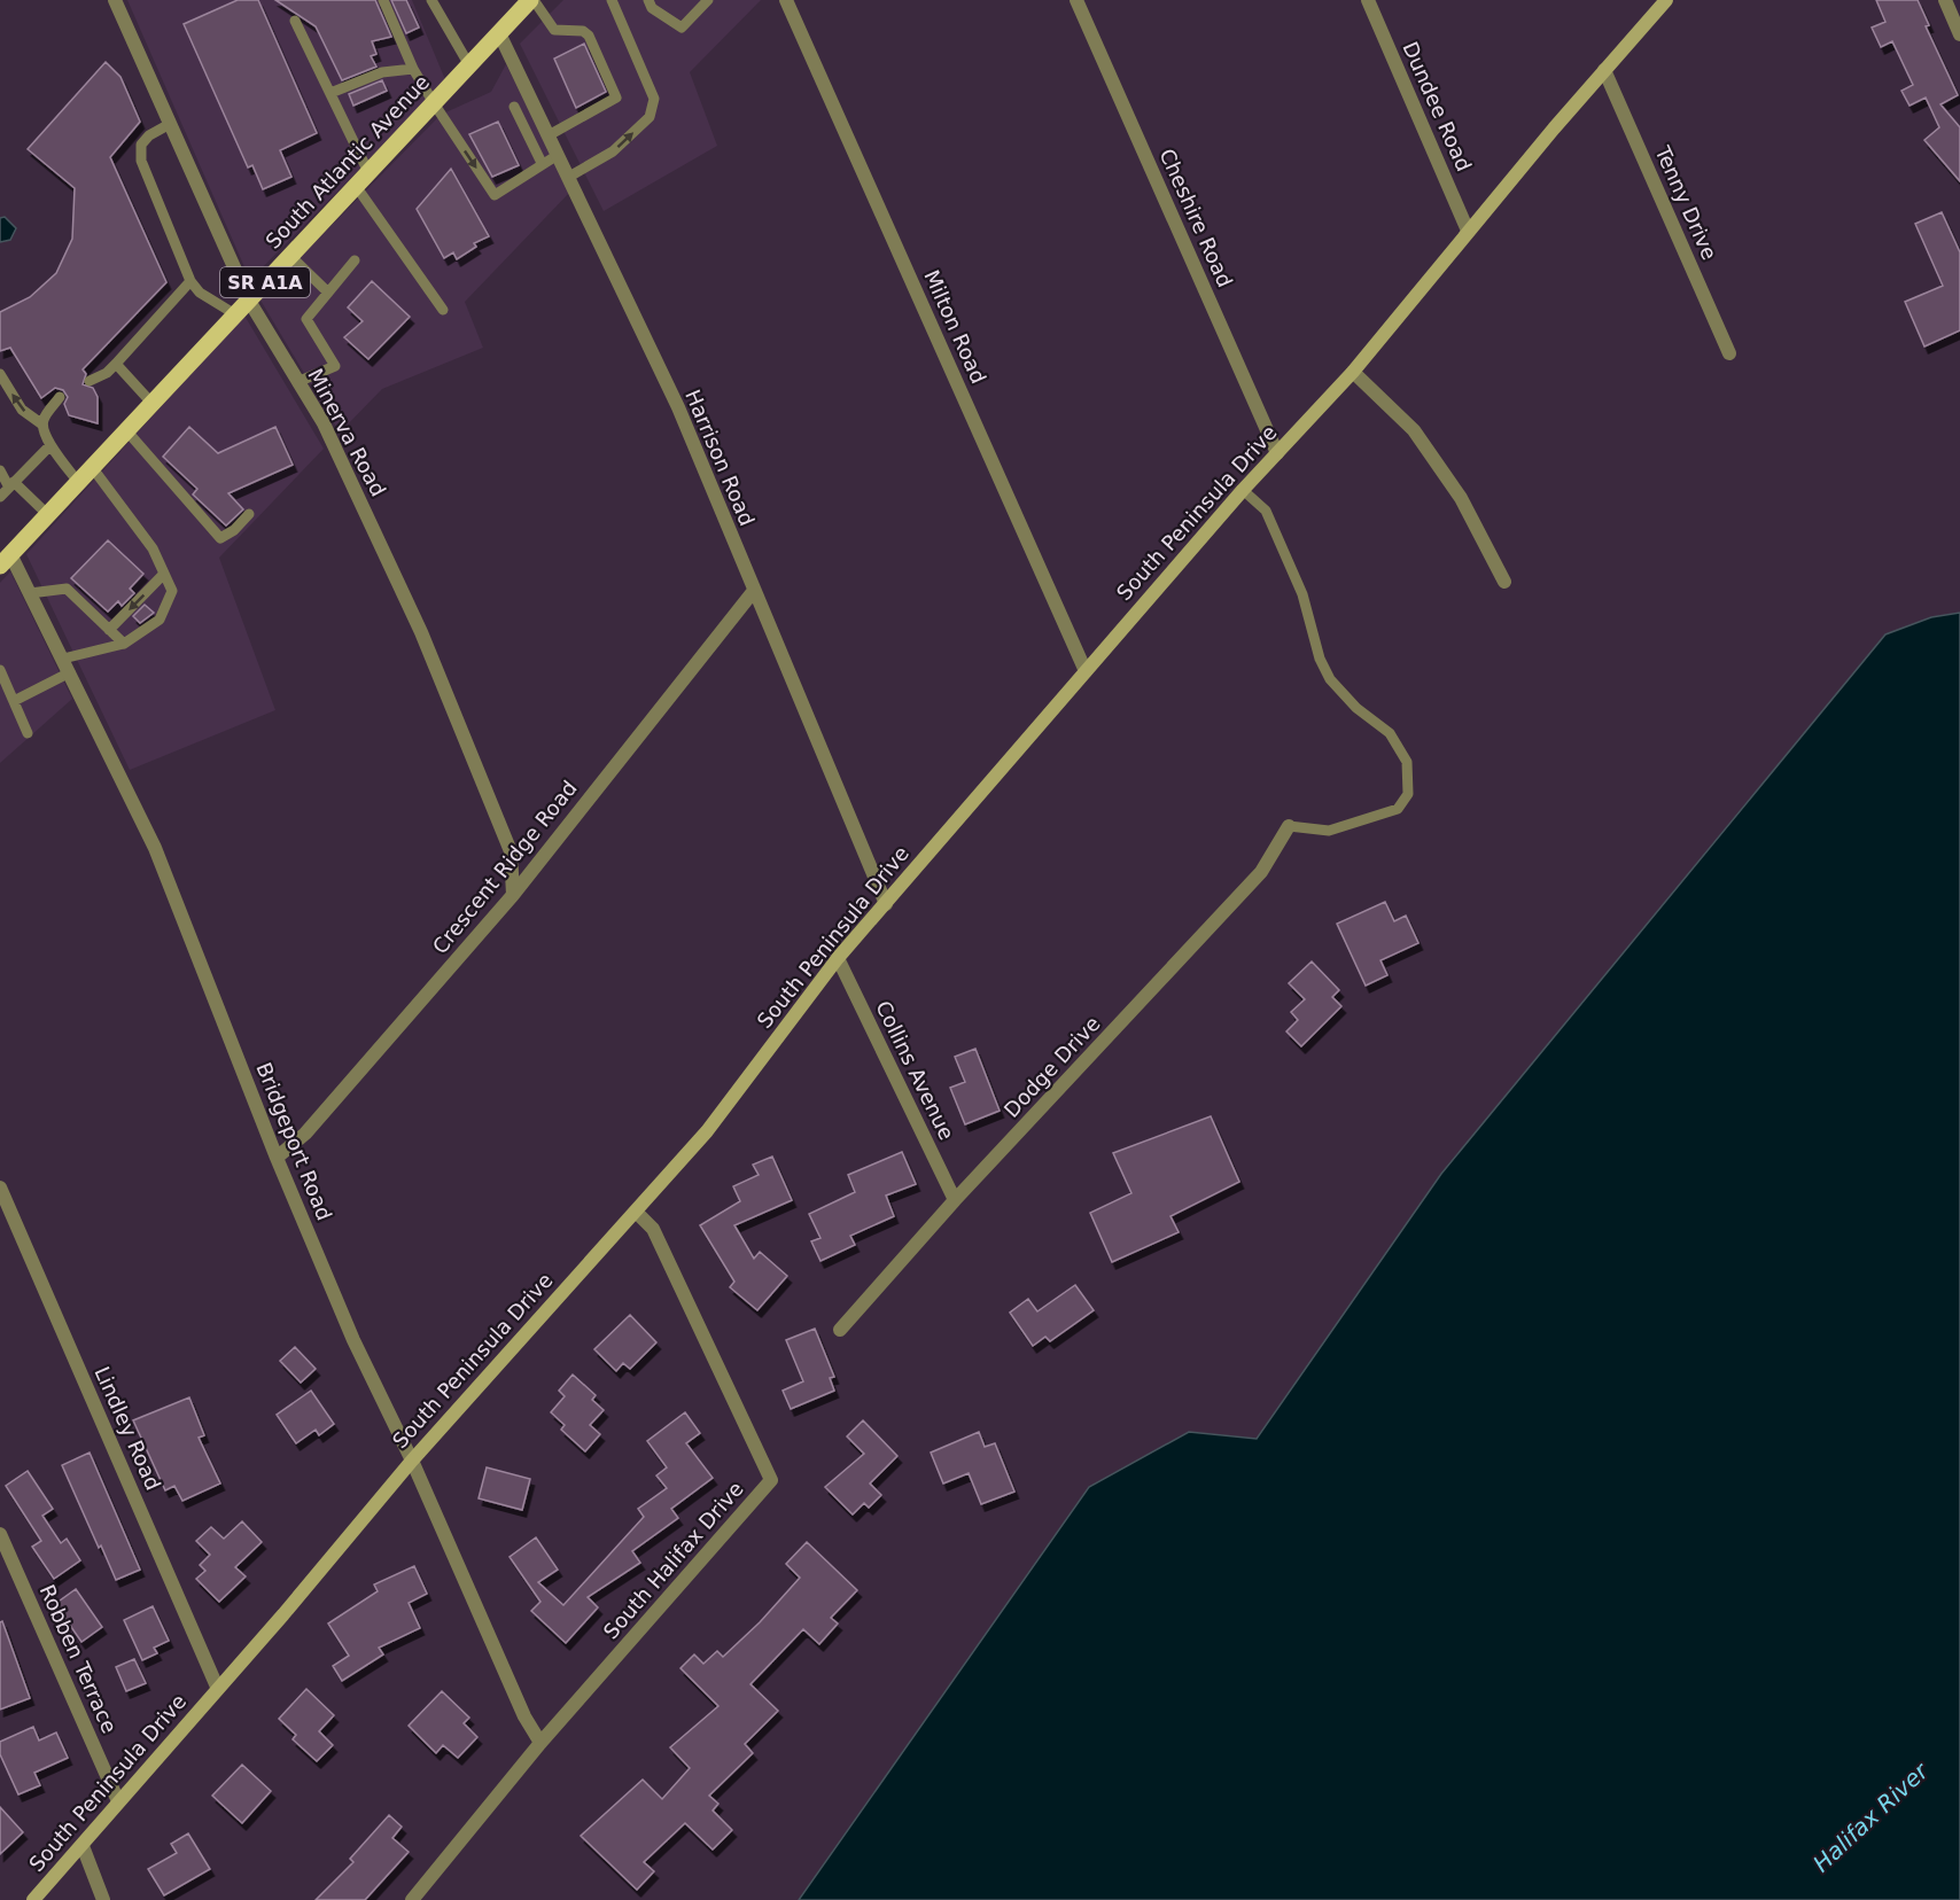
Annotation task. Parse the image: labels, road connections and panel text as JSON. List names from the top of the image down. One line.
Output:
{"streets":{"main road":["South Atlantic Avenue","SR A1A","South Peninsula Drive"],"street":["Dundee Road","Tenny Drive","Cheshire Road","Milton Road","Minerva Road","Harrison Road","Crescent Ridge Road","Dodge Drive","Collins Avenue","Bridgeport Road","Lindley Road","South Halifax Drive","Robben Terrace"]},"crossings":[["Dundee Road","South Peninsula Drive"],["South Atlantic Avenue","Minerva Road"],["South Atlantic Avenue","Harrison Road"],["South Atlantic Avenue","Bridgeport Road"],["Tenny Drive","South Peninsula Drive"],["Cheshire Road","South Peninsula Drive"],["Milton Road","South Peninsula Drive"],["Minerva Road","Crescent Ridge Road"],["Harrison Road","South Peninsula Drive"],["Harrison Road","Crescent Ridge Road"],["South Peninsula Drive","Collins Avenue"],["South Peninsula Drive","Bridgeport Road"],["South Peninsula Drive","Lindley Road"],["South Peninsula Drive","South Halifax Drive"],["South Peninsula Drive","Robben Terrace"],["Crescent Ridge Road","Bridgeport Road"],["Dodge Drive","Collins Avenue"],["Bridgeport Road","South Halifax Drive"]],"water":["Halifax River"]}
